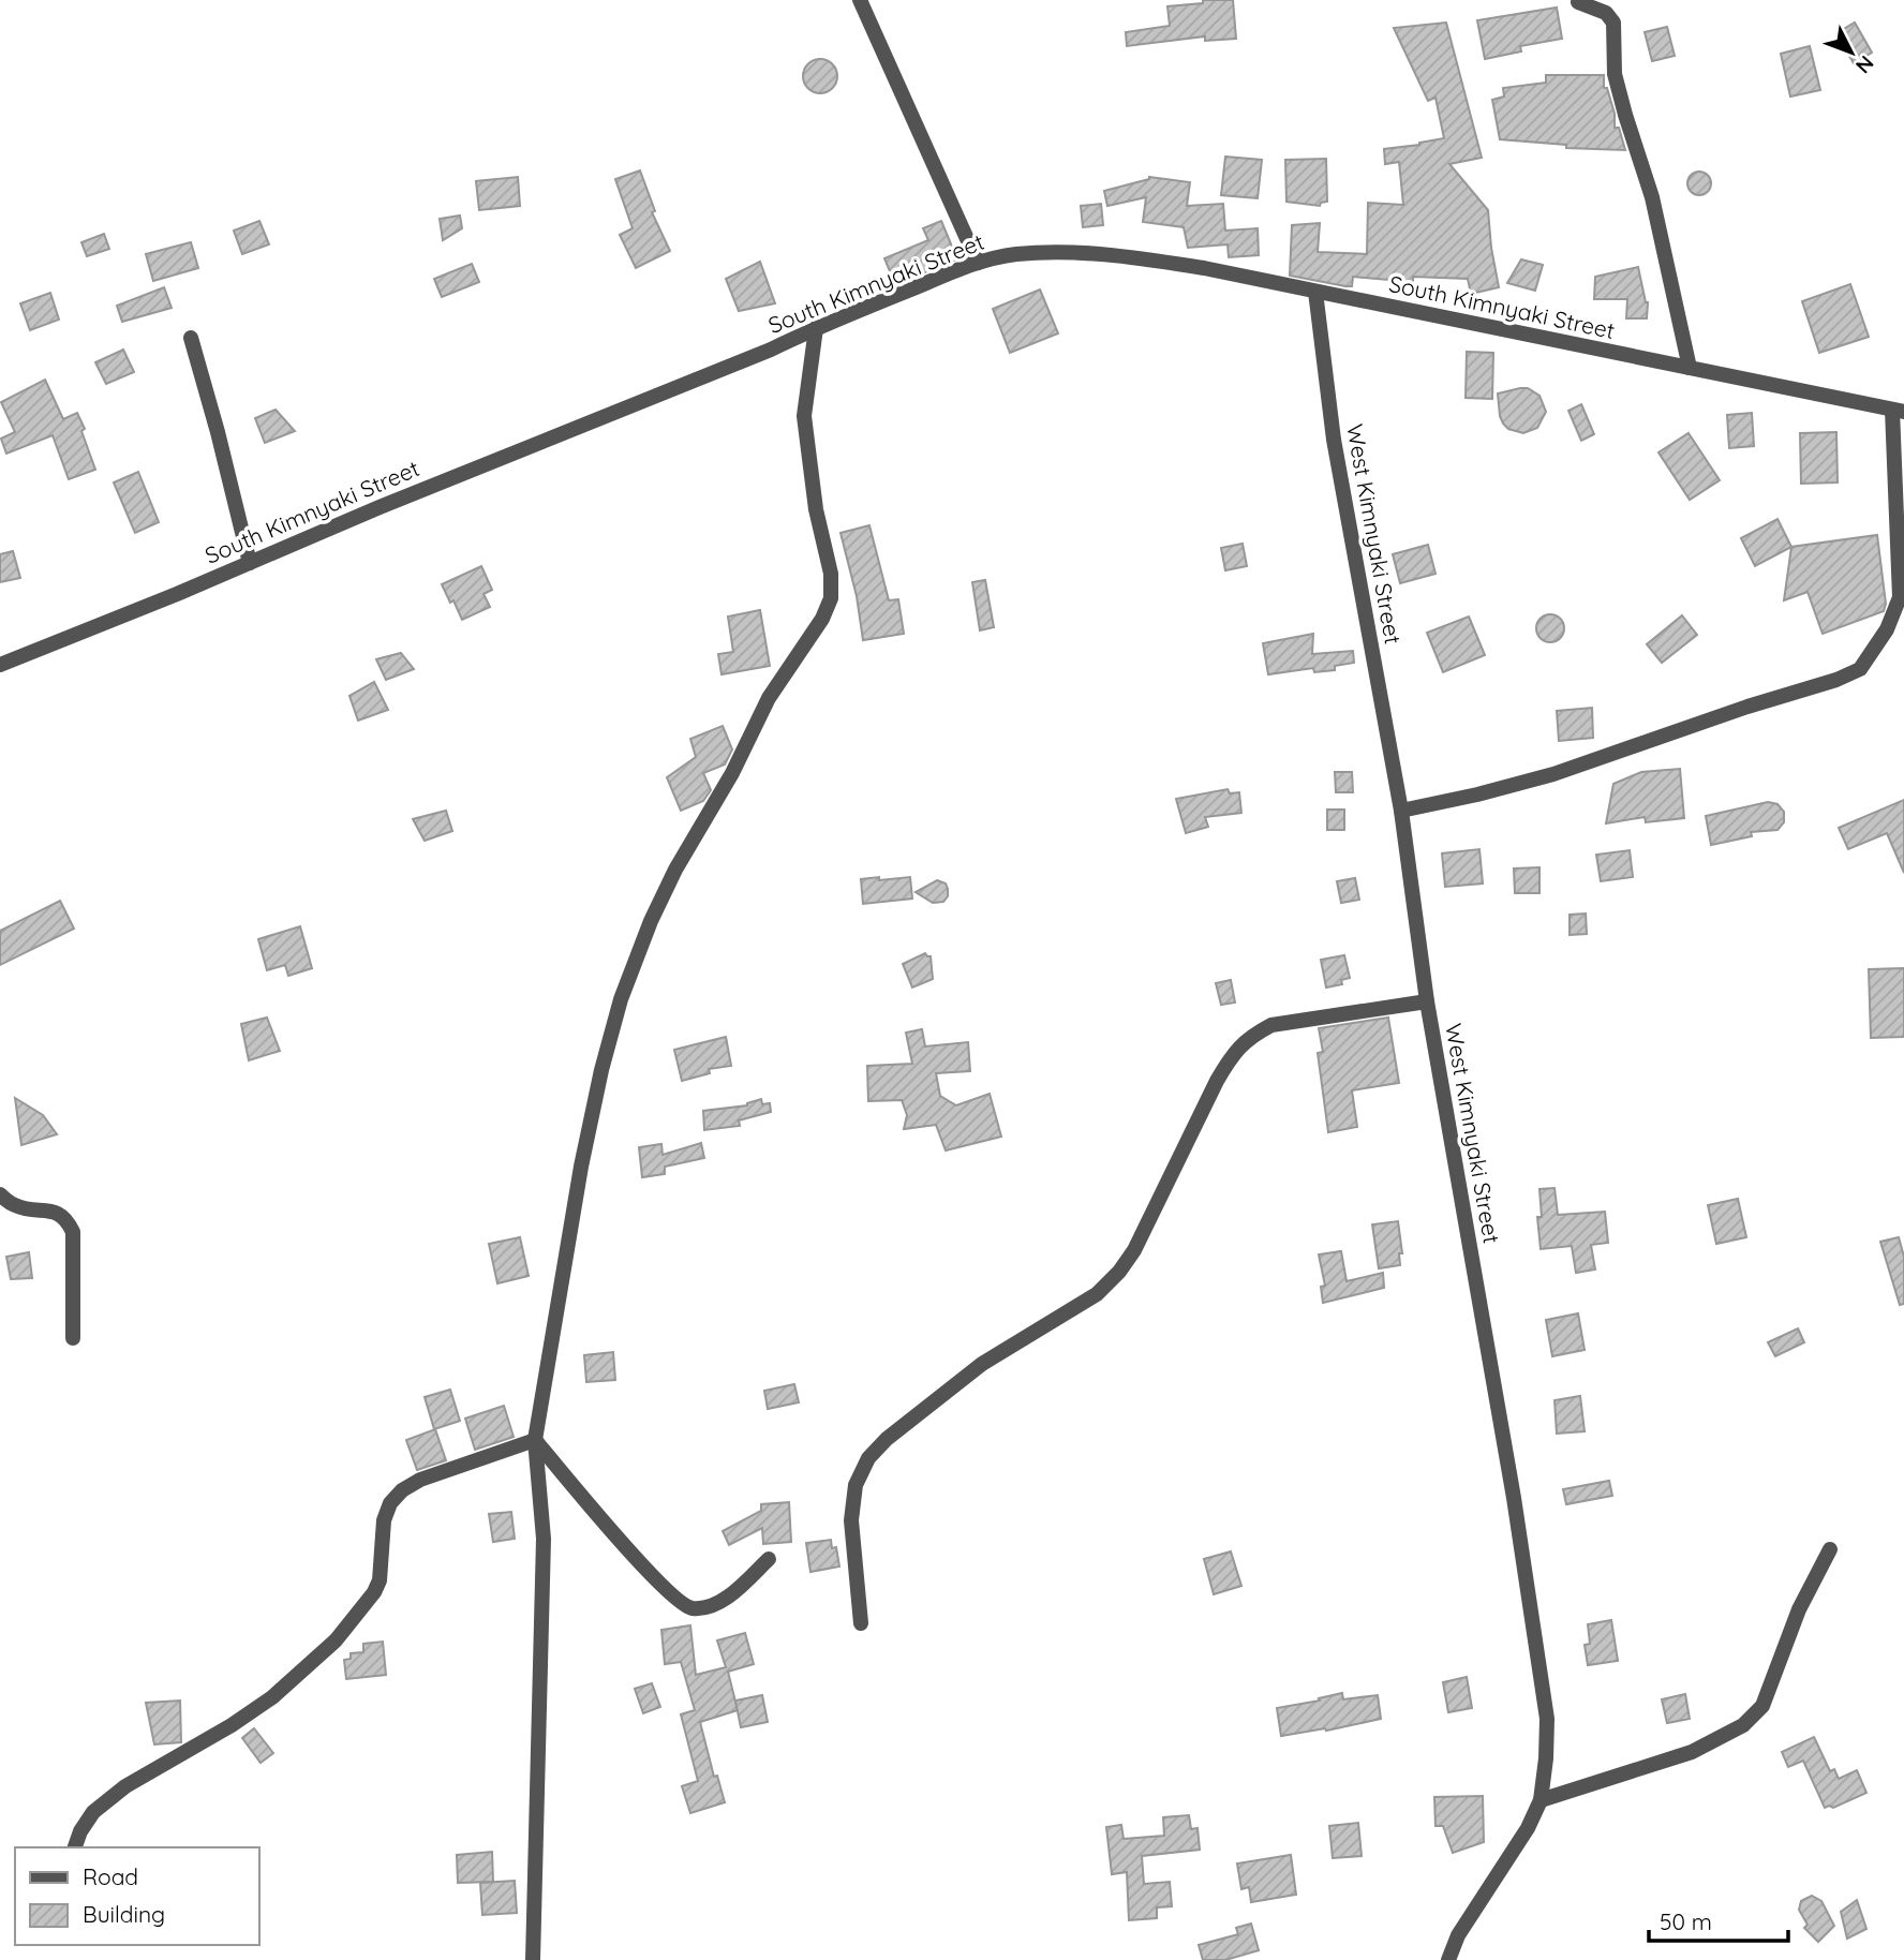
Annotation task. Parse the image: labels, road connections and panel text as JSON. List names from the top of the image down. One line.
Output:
{"streets":{"street":["South Kimnyaki Street","West Kimnyaki Street"]},"crossings":[["South Kimnyaki Street","West Kimnyaki Street"]],"legend":["Road","Building"],"scale_bar":"50 m","north":"bottom right"}
